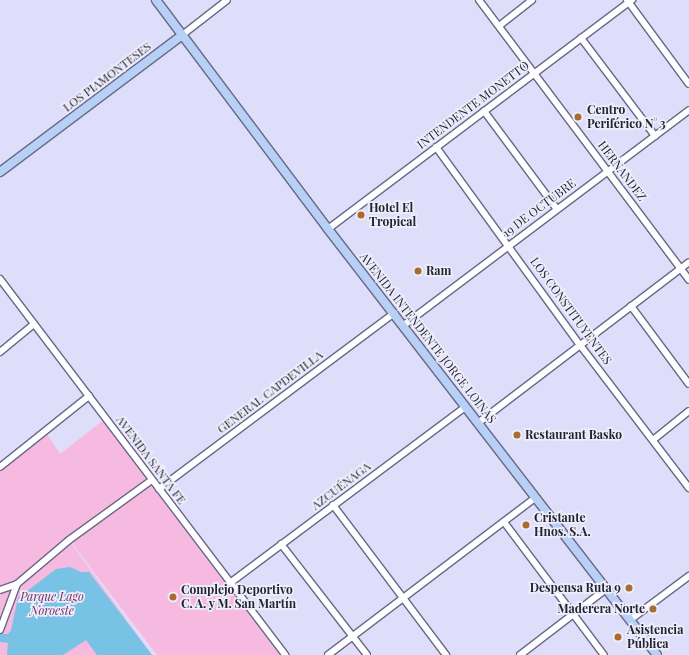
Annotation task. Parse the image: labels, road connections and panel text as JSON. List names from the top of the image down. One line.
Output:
{"streets":{"main road":["LOS PIAMONTESES","AVENIDA INTENDENTE JORGE LOINAS"],"street":["INTENDENTE MONETTO","HERNANDEZ","19 DE OCTUBRE","LOS CONSTITUYENTES","GENERAL CAPDEVILLA","AVENIDA SANTA FE","AZCUÉNAGA"]},"crossings":[["LOS PIAMONTESES","AVENIDA INTENDENTE JORGE LOINAS"],["INTENDENTE MONETTO","HERNANDEZ"],["INTENDENTE MONETTO","LOS CONSTITUYENTES"],["INTENDENTE MONETTO","AVENIDA INTENDENTE JORGE LOINAS"],["HERNANDEZ","19 DE OCTUBRE"],["19 DE OCTUBRE","LOS CONSTITUYENTES"],["19 DE OCTUBRE","AVENIDA INTENDENTE JORGE LOINAS"],["AVENIDA INTENDENTE JORGE LOINAS","GENERAL CAPDEVILLA"],["AVENIDA INTENDENTE JORGE LOINAS","AZCUÉNAGA"],["GENERAL CAPDEVILLA","AVENIDA SANTA FE"],["AVENIDA SANTA FE","AZCUÉNAGA"]],"parks":["Parque Lago Noroeste"],"places":["Centro Periférico N° 3","Hotel El Tropical","Ram","Restaurant Basko","Cristante Hnos. S.A.","Despensa Ruta 9","Complejo Deportivo C. A. y M. San Martín","Maderera Norte","Asistencia Pública"]}
